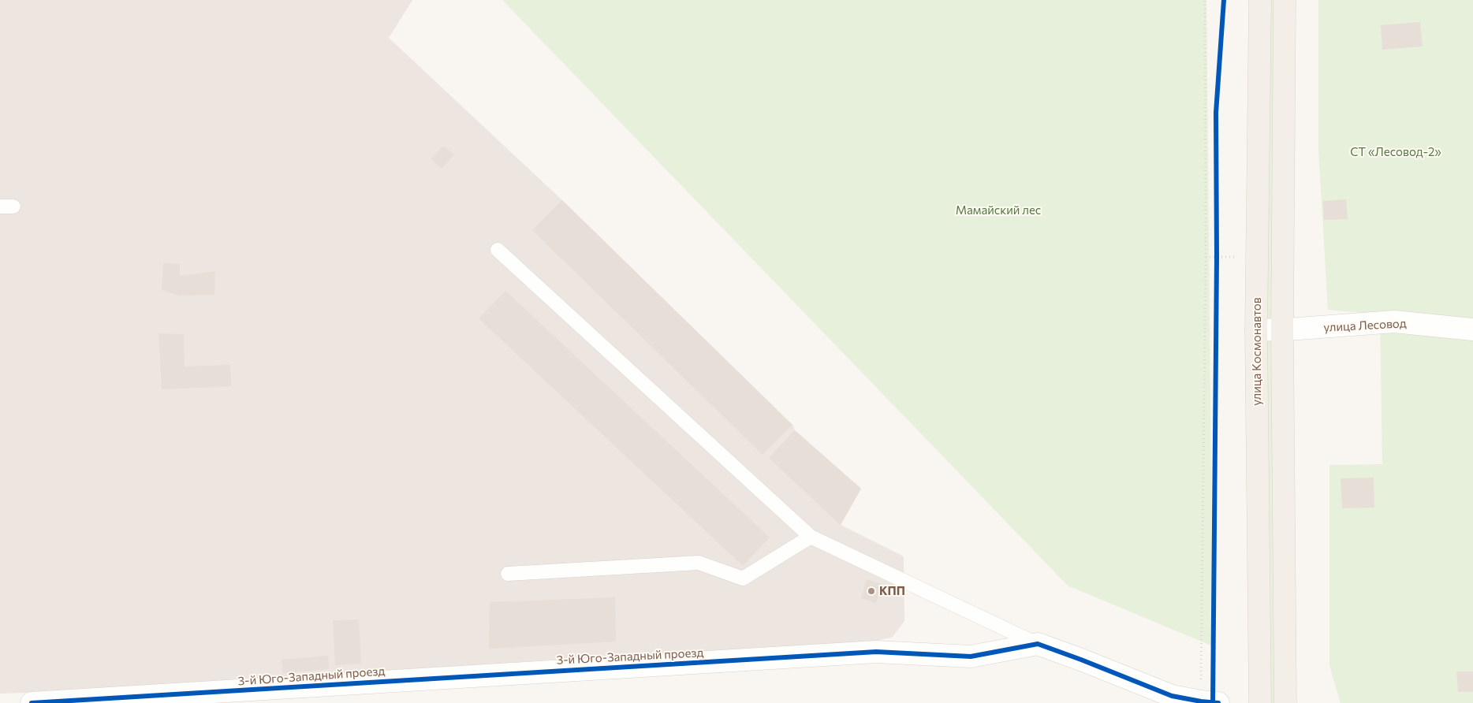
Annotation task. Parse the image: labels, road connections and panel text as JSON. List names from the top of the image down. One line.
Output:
{"streets":{"main road":["улица Космонавтов"],"street":["улица Лесовод","3-й Юго-Западный проезд"]},"crossings":[["улица Лесовод","улица Космонавтов"]],"parks":["СТ «Лесовод-2»","Мамайский лес"],"places":["КПП"]}
